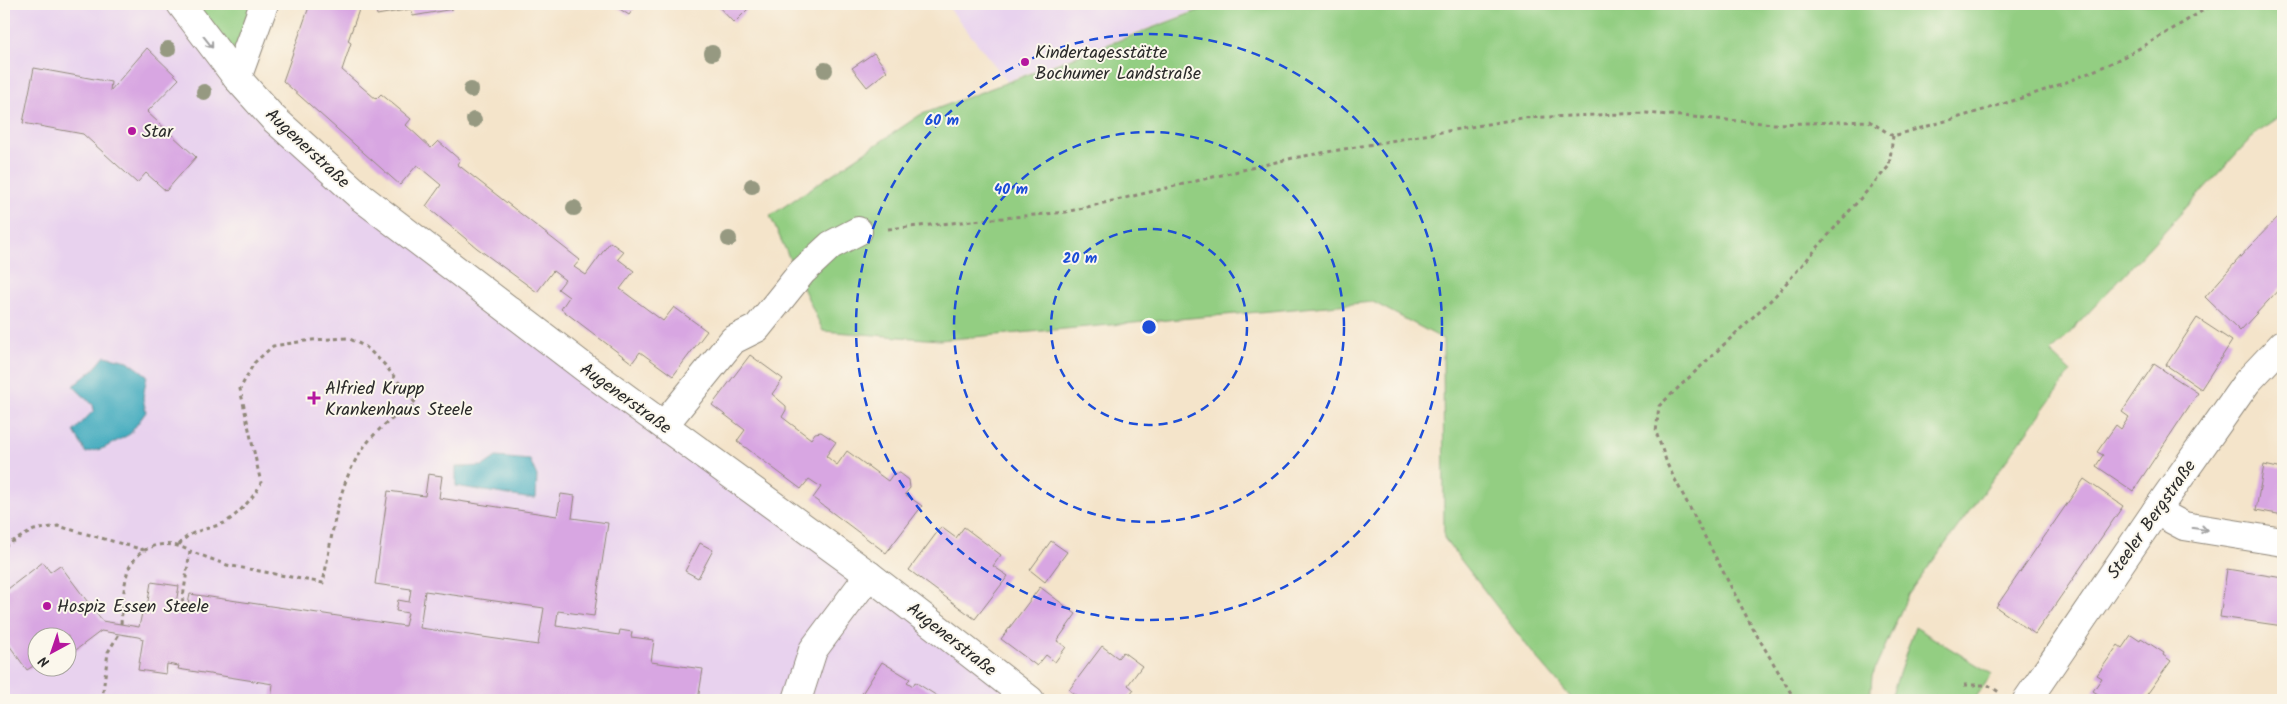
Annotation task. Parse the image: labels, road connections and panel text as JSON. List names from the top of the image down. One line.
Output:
{"streets":{"street":["Augenerstraße","Steeler Bergstraße"]},"places":{"other":["Kindertagesstätte Bochumer Landstraße","Star","Hospiz Essen Steele"],"health":["Alfried Krupp Krankenhaus Steele"]},"north":"bottom left","rings":["60 m","40 m","20 m"]}
